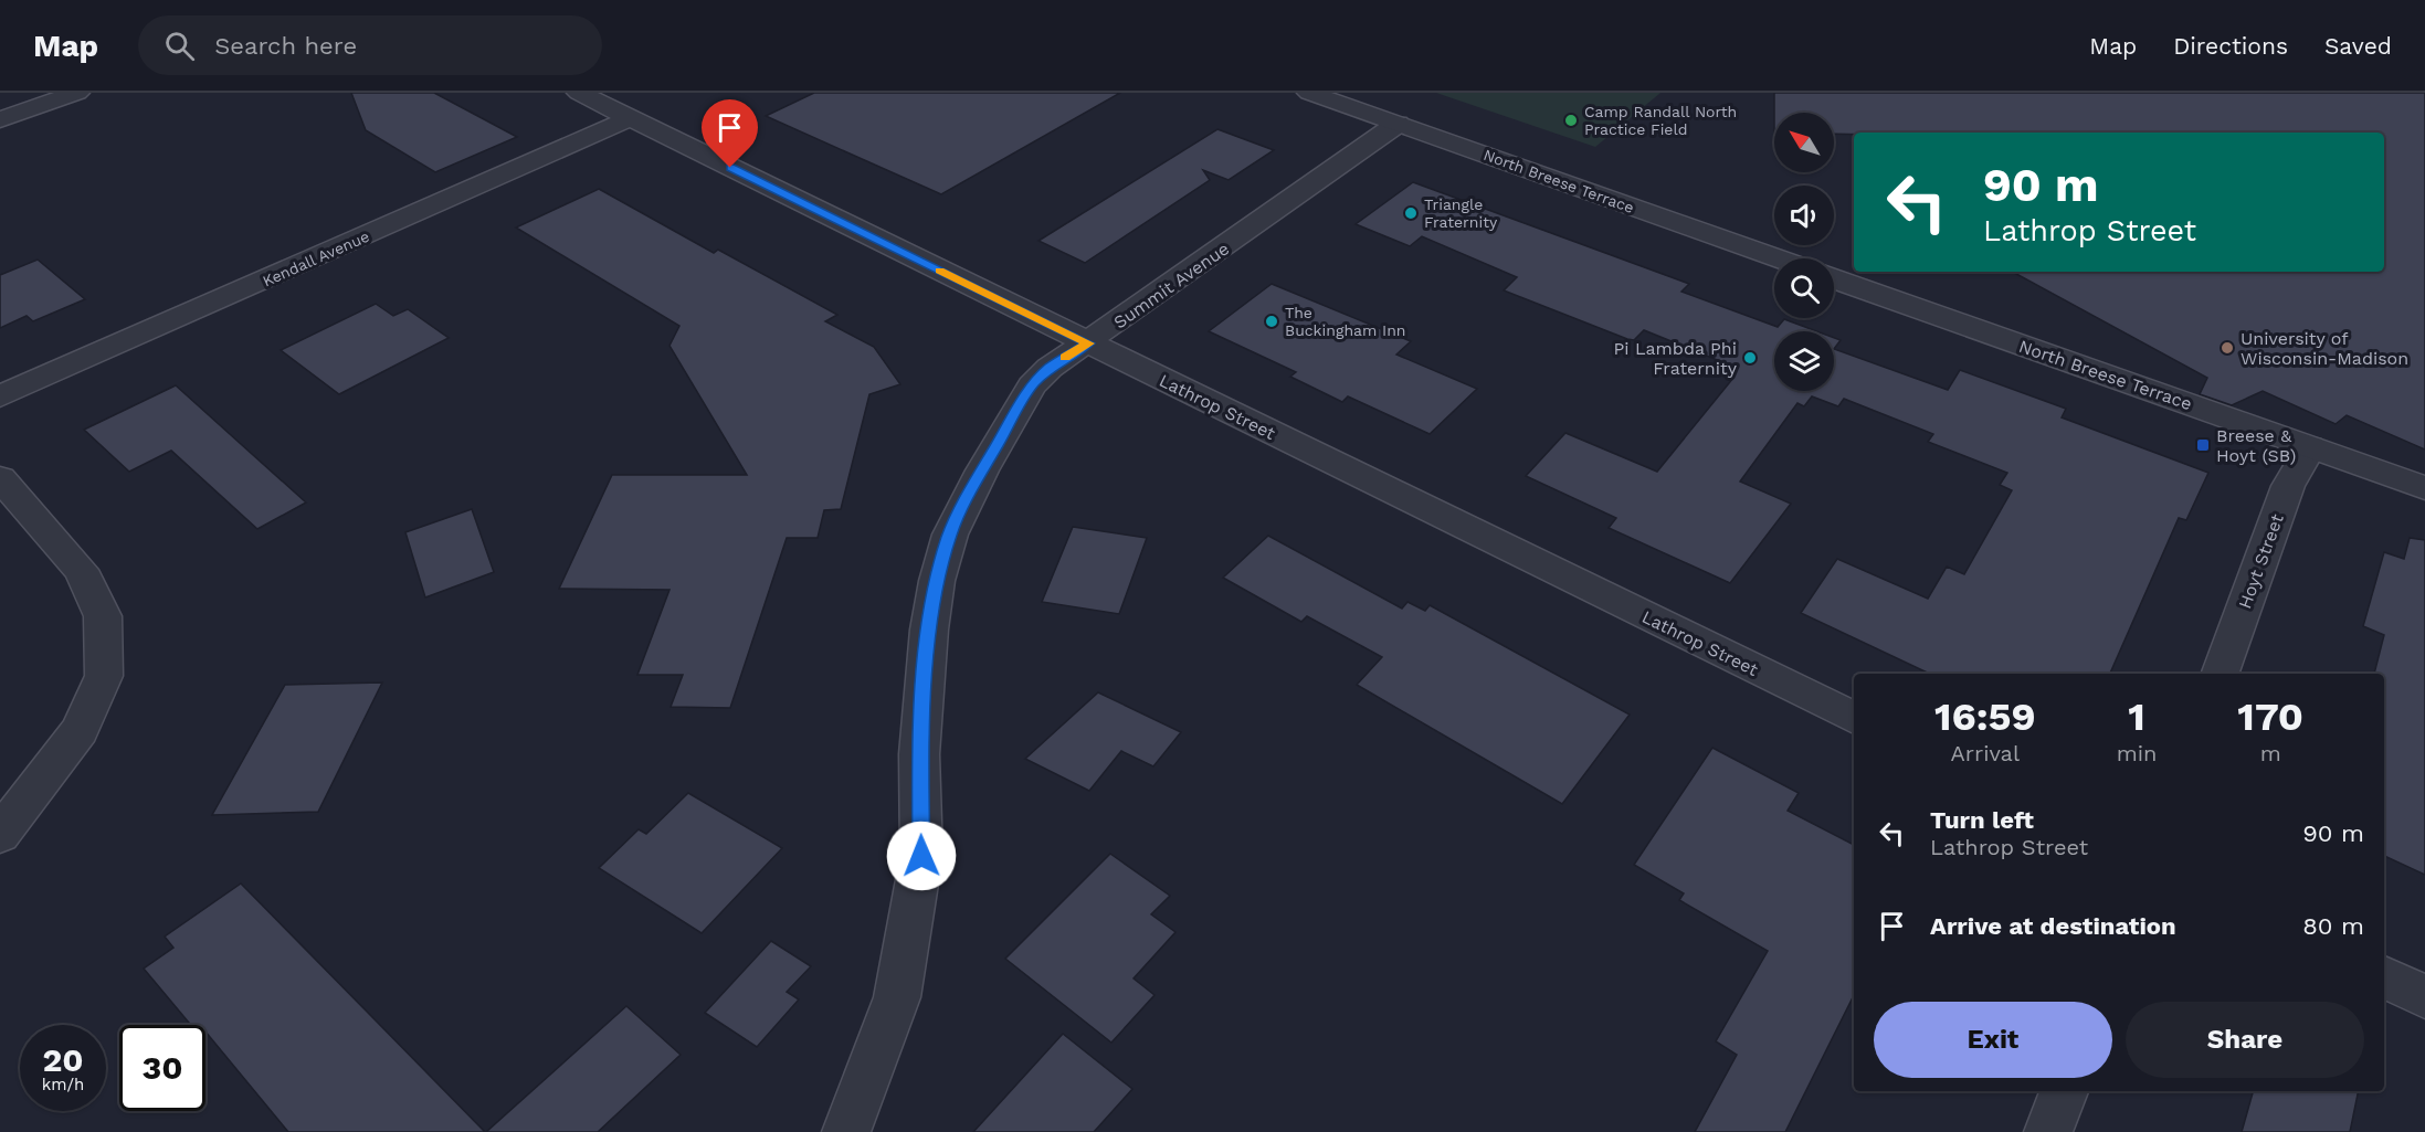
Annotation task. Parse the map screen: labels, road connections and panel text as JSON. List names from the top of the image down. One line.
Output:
{"streets":{"street":["North Breese Terrace","Kendall Avenue","Summit Avenue","Lathrop Street","Hoyt Street"]},"crossings":[["North Breese Terrace","Summit Avenue"],["North Breese Terrace","Hoyt Street"],["Kendall Avenue","Lathrop Street"],["Summit Avenue","Lathrop Street"]],"places":{"other":["Camp Randall North Practice Field","Triangle Fraternity","The Buckingham Inn","University of Wisconsin-Madison","Pi Lambda Phi Fraternity"],"transit":["Breese & Hoyt (SB)"]},"north":"top left","page":{"header":"Map","search":"Search here","nav":["Map","Directions","Saved"],"turn":["90 m","Lathrop Street"],"eta":["16:59","Arrival","1","min","170","m"],"list":[{"name":"Turn left","note":"Lathrop Street","value":"90 m"},{"name":"Arrive at destination","value":"80 m"}],"buttons":["Exit","Share"],"speed":"20 km/h","limit":"30"}}
